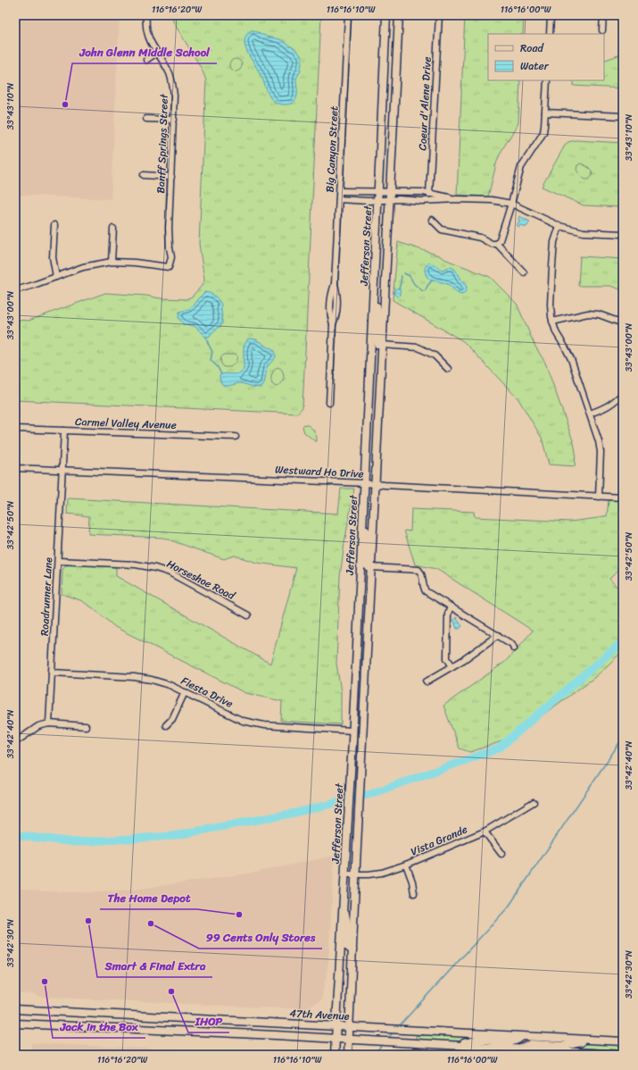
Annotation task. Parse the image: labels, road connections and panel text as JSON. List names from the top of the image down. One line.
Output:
{"streets":{"main road":["Jefferson Street","47th Avenue"],"street":["Coeur d'Alene Drive","Banff Springs Street","Big Canyon Street","Carmel Valley Avenue","Westward Ho Drive","Horseshoe Road","Roadrunner Lane","Fiesta Drive","Vista Grande"]},"crossings":[["Jefferson Street","Westward Ho Drive"],["Jefferson Street","Fiesta Drive"],["Jefferson Street","Vista Grande"],["Jefferson Street","47th Avenue"],["Carmel Valley Avenue","Roadrunner Lane"],["Westward Ho Drive","Roadrunner Lane"],["Horseshoe Road","Roadrunner Lane"],["Roadrunner Lane","Fiesta Drive"]],"places":["John Glenn Middle School","The Home Depot","Smart & Final Extra","99 Cents Only Stores","Jack in the Box","IHOP"],"legend":["Road","Water"],"coordinates":["116°16'20\"W","116°16'10\"W","116°16'00\"W","33°43'10\"N","33°43'00\"N","33°42'50\"N","33°42'40\"N","33°42'30\"N"]}
